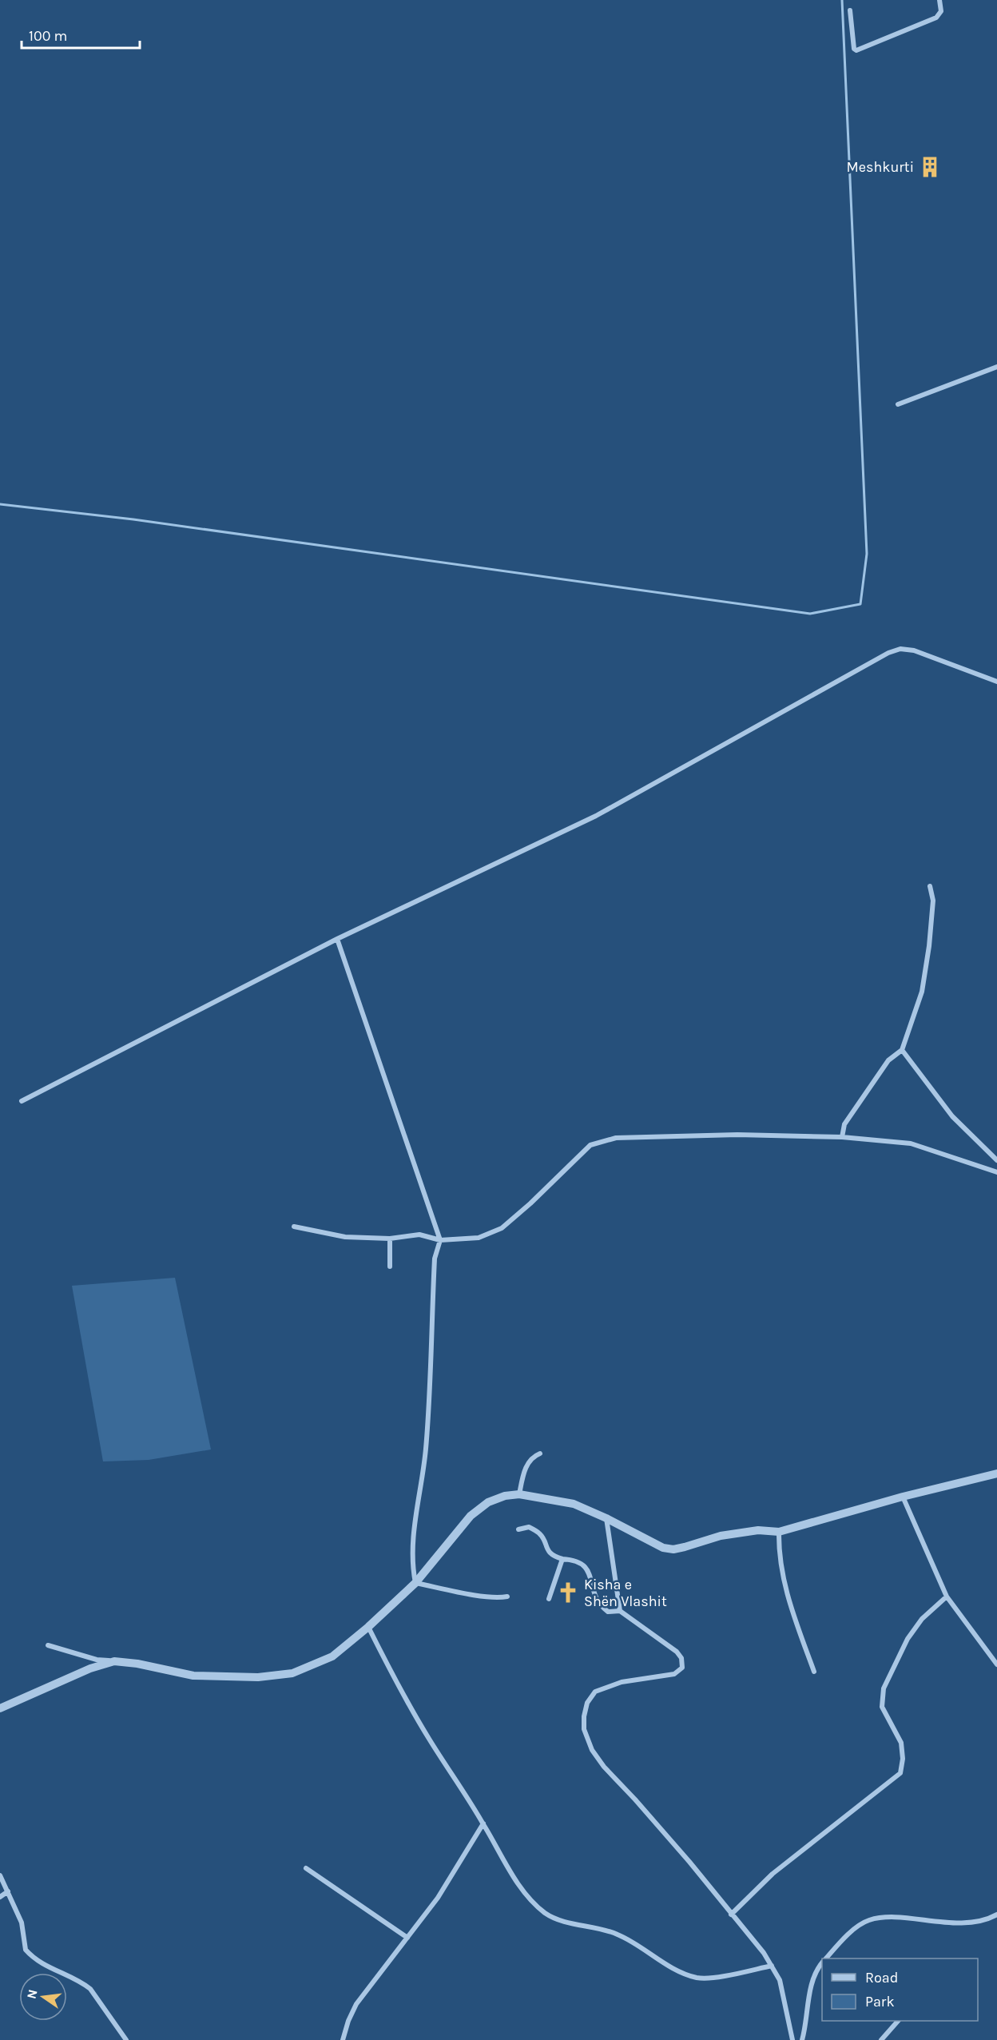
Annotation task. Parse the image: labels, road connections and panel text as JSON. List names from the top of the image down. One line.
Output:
{"places":{"building":["Meshkurti"],"church":["Kisha e Shën Vlashit"]},"legend":["Road","Park"],"scale_bar":"100 m","north":"left"}
